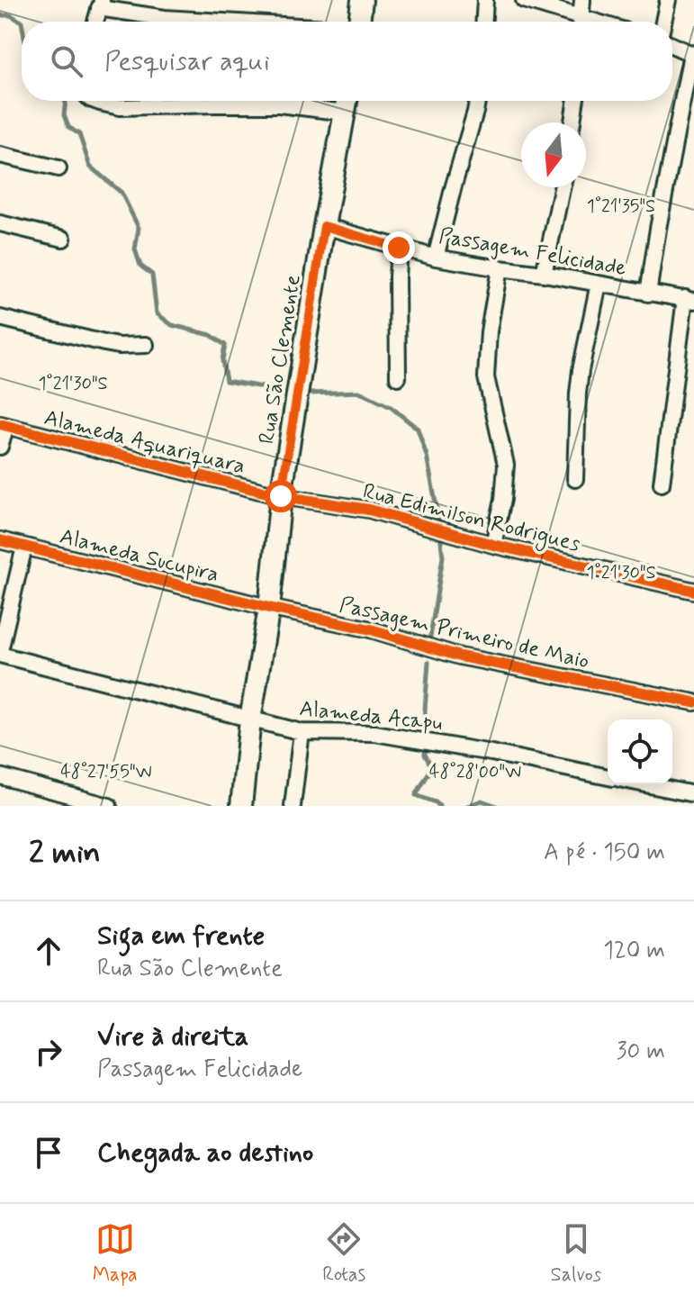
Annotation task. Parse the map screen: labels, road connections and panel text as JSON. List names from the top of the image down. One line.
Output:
{"streets":{"main road":["Rua São Clemente"],"street":["Passagem Felicidade","Alameda Aquariquara","Rua Edimilson Rodrigues","Alameda Sucupira","Passagem Primeiro de Maio","Alameda Acapu"]},"crossings":[["Passagem Felicidade","Rua São Clemente"],["Rua São Clemente","Alameda Aquariquara"],["Rua São Clemente","Rua Edimilson Rodrigues"],["Rua São Clemente","Alameda Sucupira"],["Rua São Clemente","Passagem Primeiro de Maio"],["Rua São Clemente","Alameda Acapu"],["Alameda Aquariquara","Rua Edimilson Rodrigues"],["Alameda Sucupira","Passagem Primeiro de Maio"]],"north":"bottom","page":{"search":"Pesquisar aqui","heading":["2 min","A pé · 150 m"],"list":[["Siga em frente","Rua São Clemente","120 m"],["Vire à direita","Passagem Felicidade","30 m"],"Chegada ao destino"],"nav":["Mapa","Rotas","Salvos"]},"coordinates":["1°21'35\"S","1°21'30\"S","48°27'55\"W","48°28'00\"W"]}
